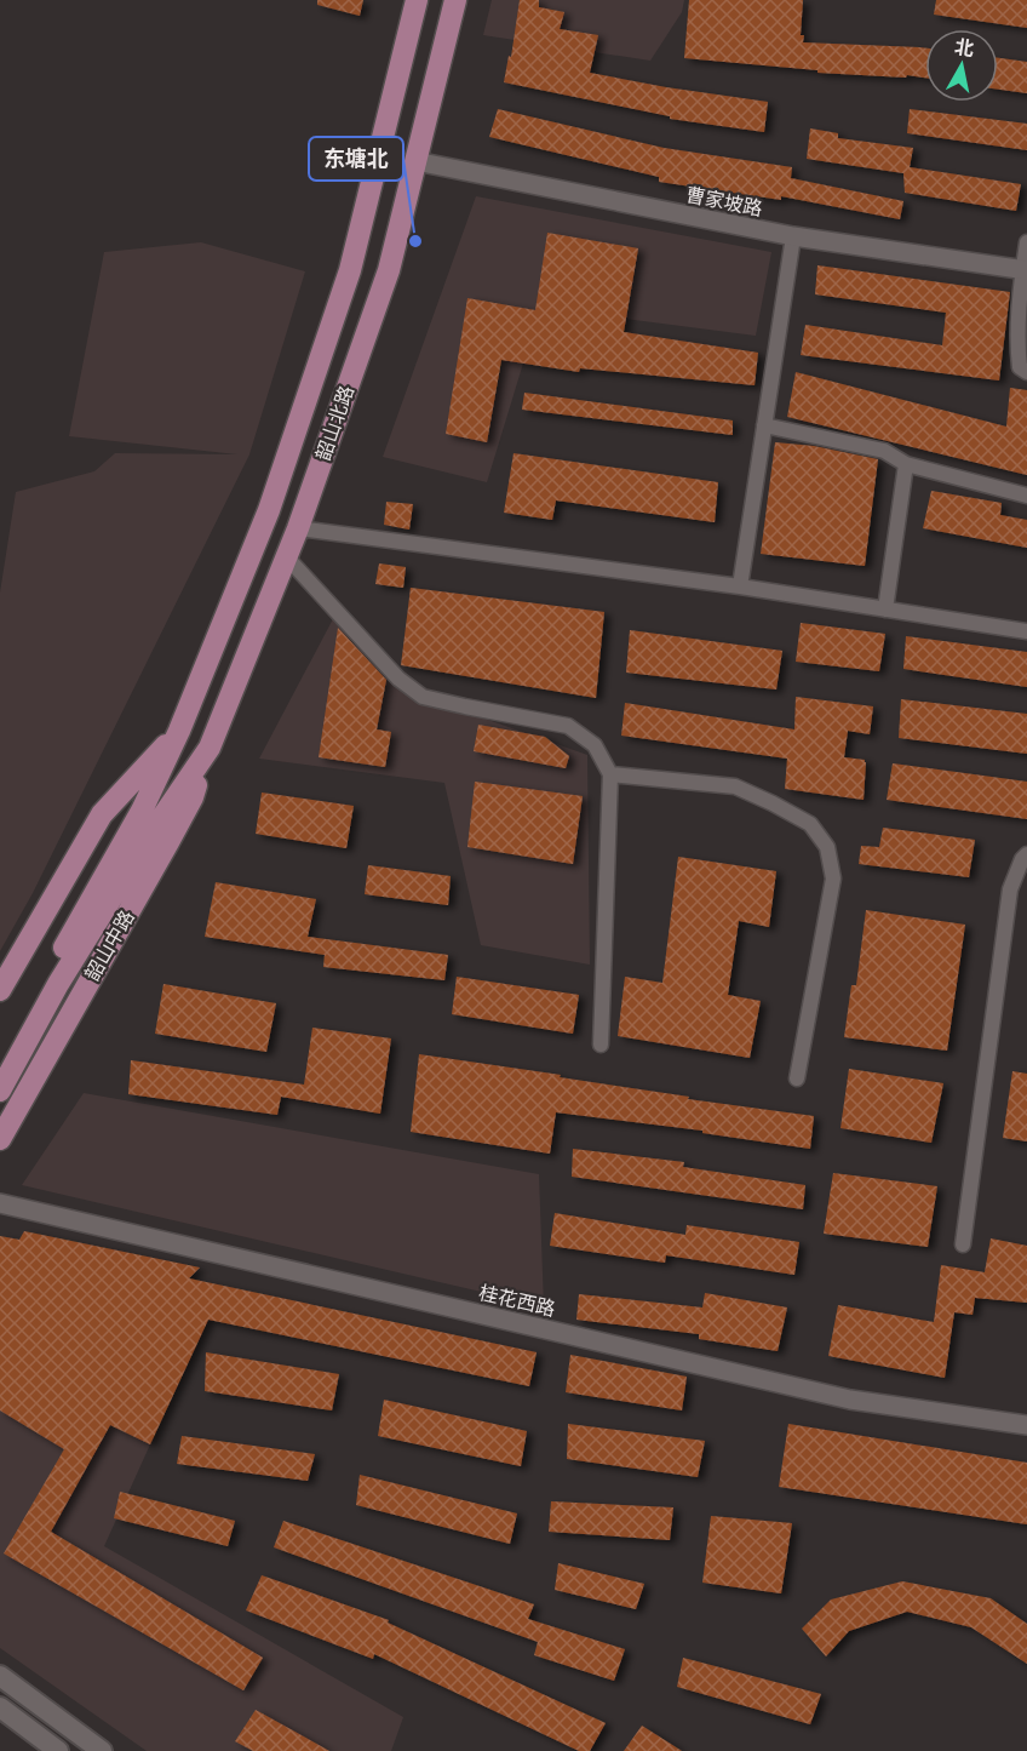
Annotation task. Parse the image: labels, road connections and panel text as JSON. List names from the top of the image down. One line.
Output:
{"streets":{"main road":["韶山北路","韶山中路"],"street":["曹家坡路","桂花西路"]},"crossings":[["曹家坡路","韶山北路"],["韶山北路","韶山中路"]],"places":["东塘北"],"north":"top"}
